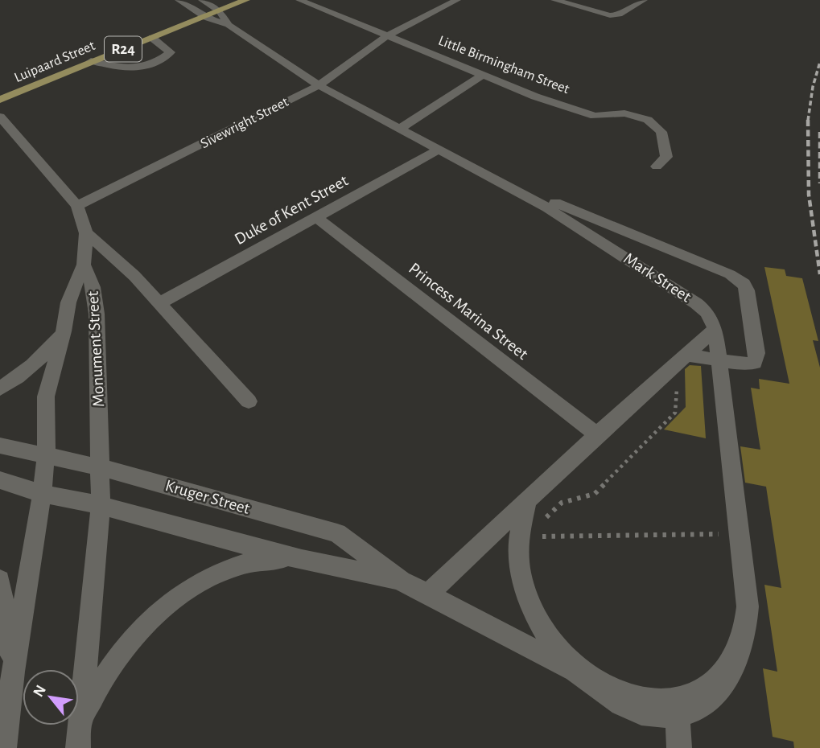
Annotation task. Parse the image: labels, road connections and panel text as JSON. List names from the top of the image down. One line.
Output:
{"streets":{"main road":["R24","Luipaard Street"],"street":["Little Birmingham Street","Sivewright Street","Duke of Kent Street","Mark Street","Princess Marina Street","Monument Street","Kruger Street"]},"crossings":[["Luipaard Street","Mark Street"],["Little Birmingham Street","Sivewright Street"],["Sivewright Street","Mark Street"],["Duke of Kent Street","Mark Street"],["Duke of Kent Street","Princess Marina Street"],["Mark Street","Kruger Street"],["Monument Street","Kruger Street"]],"north":"top left"}
